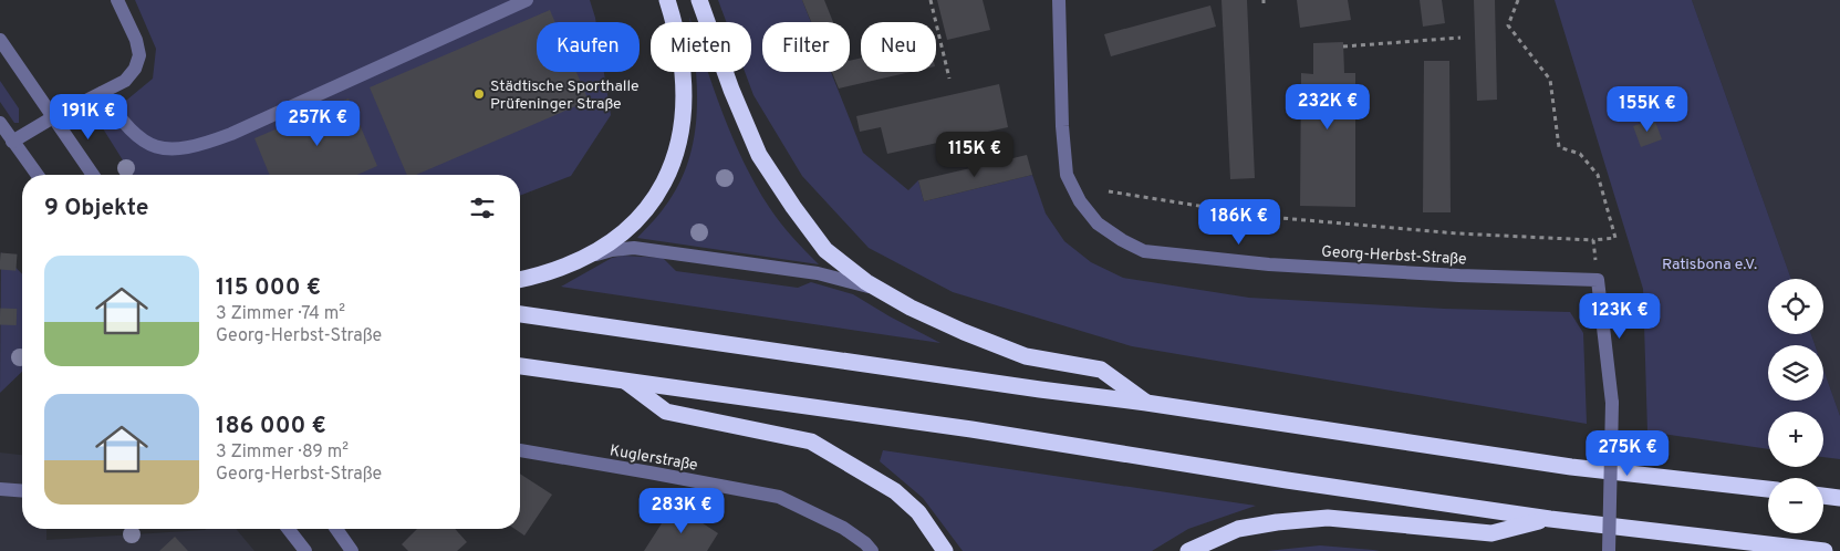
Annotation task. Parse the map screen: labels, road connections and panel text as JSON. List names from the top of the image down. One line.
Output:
{"streets":{"street":["Georg-Herbst-Straße","Kuglerstraße"]},"parks":["Ratisbona e.V."],"places":["Städtische Sporthalle Prüfeninger Straße"],"page":{"chip":["Kaufen","Mieten","Filter","Neu"],"price":["232K €","155K €","191K €","257K €","115K €","186K €","123K €","275K €","283K €"],"heading":"9 Objekte","list":[{"name":"115 000 €","note":"3 Zimmer · 74 m² · Georg-Herbst-Straße"},{"name":"186 000 €","note":"3 Zimmer · 89 m² · Georg-Herbst-Straße"}],"map_buttons":["+","−"]}}
